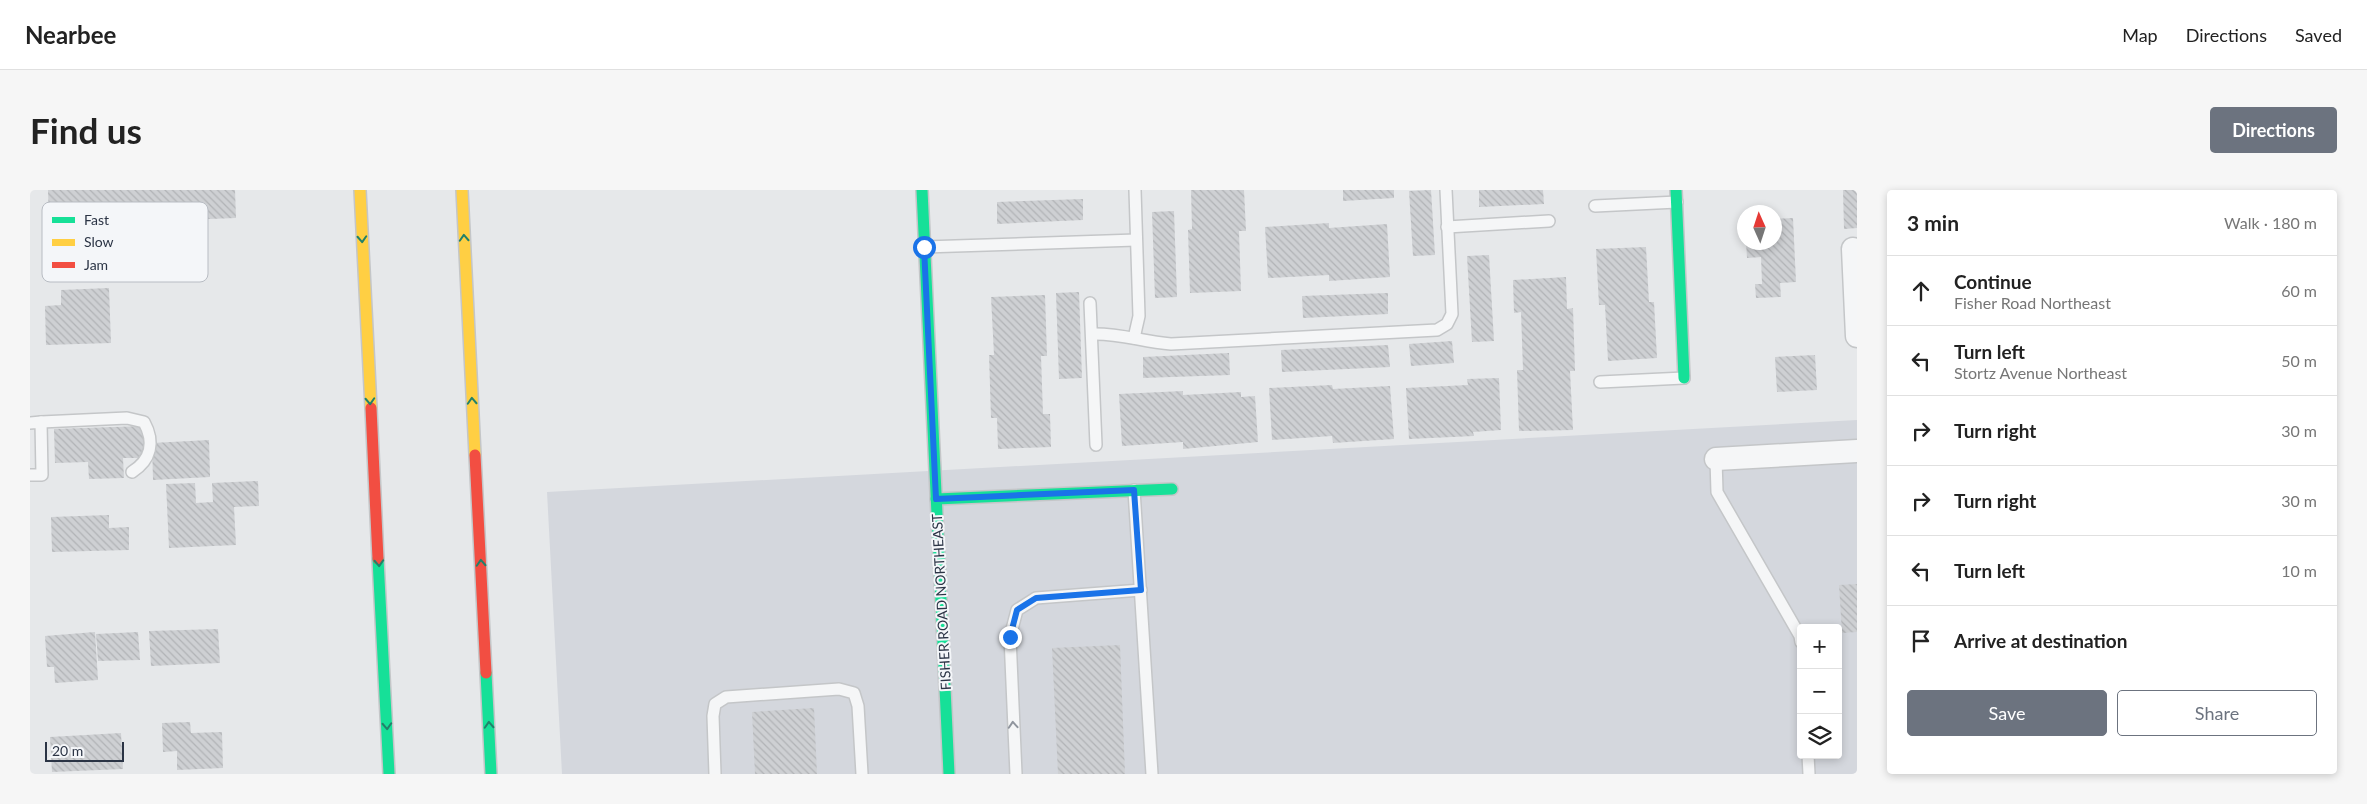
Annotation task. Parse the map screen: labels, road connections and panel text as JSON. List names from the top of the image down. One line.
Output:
{"streets":{"main road":["FISHER ROAD NORTHEAST"]},"legend":["Fast","Slow","Jam"],"scale_bar":"20 m","north":"top","page":{"header":"Nearbee","nav":["Map","Directions","Saved"],"buttons":["Directions",["Save","Share"]],"title":"Find us","heading":["3 min","Walk · 180 m"],"list":[["Continue","Fisher Road Northeast","60 m"],["Turn left","Stortz Avenue Northeast","50 m"],["Turn right","30 m"],["Turn right","30 m"],["Turn left","10 m"],"Arrive at destination"],"map_buttons":["+","−"],"scale":"20 m"}}
